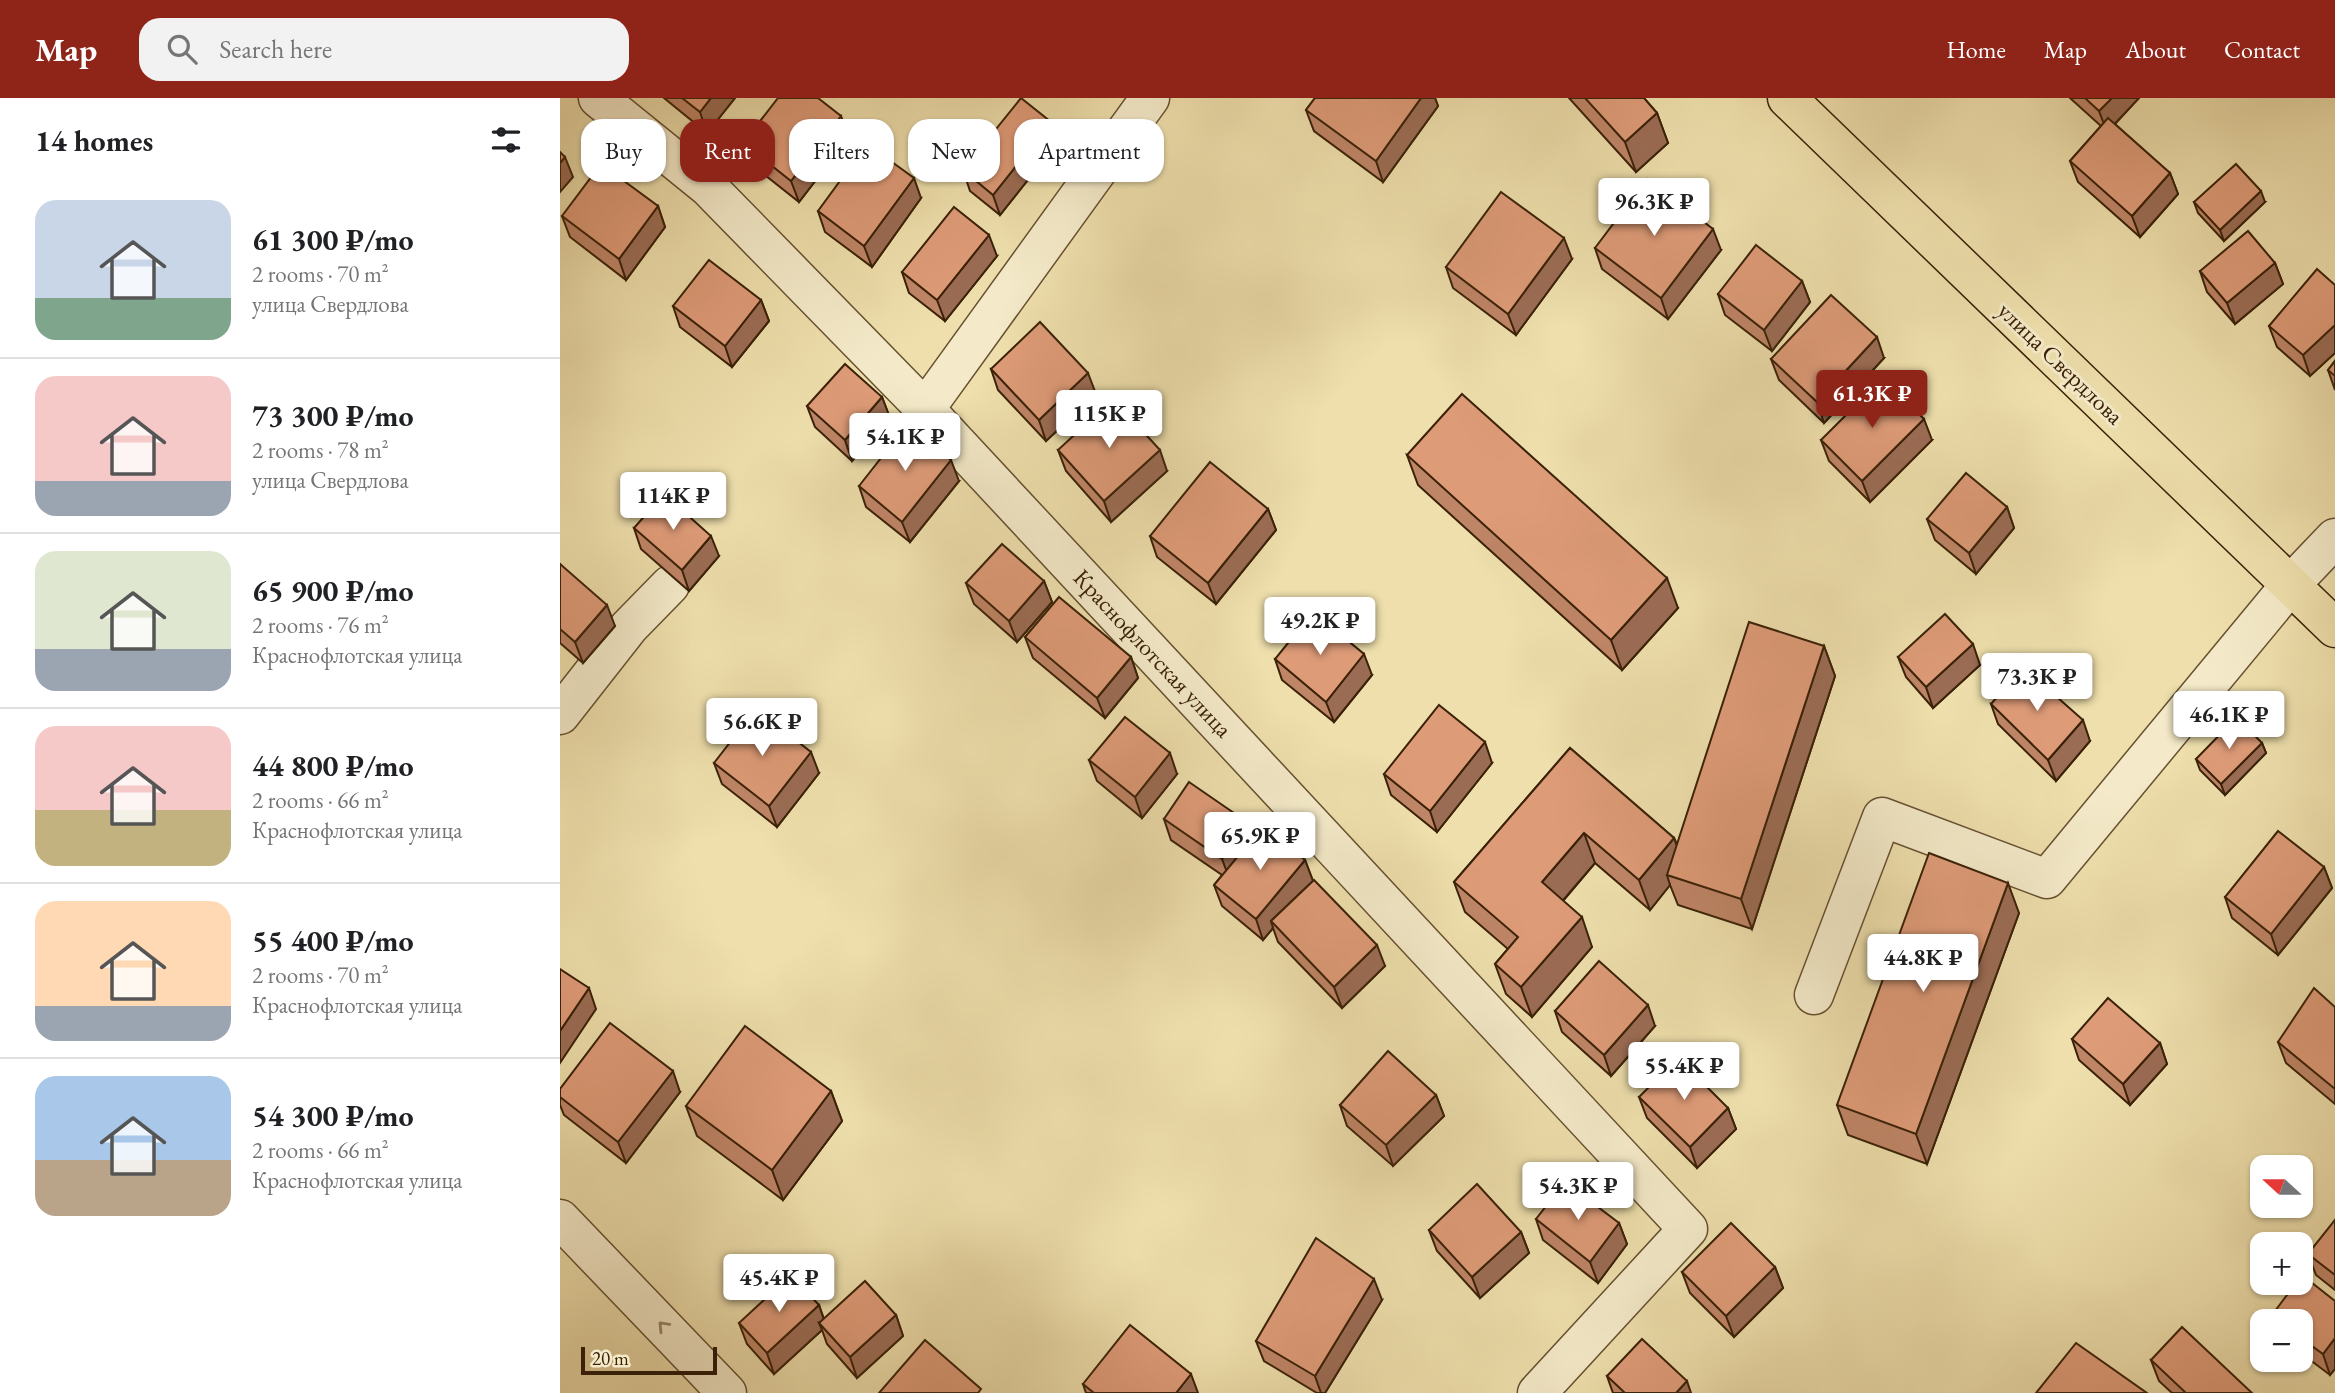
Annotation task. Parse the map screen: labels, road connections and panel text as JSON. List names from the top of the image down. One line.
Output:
{"streets":{"main road":["улица Свердлова"],"street":["Краснофлотская улица"]},"scale_bar":"20 m","north":"left","page":{"header":"Map","search":"Search here","nav":["Home","Map","About","Contact"],"heading":"14 homes","chip":["Buy","Rent","Filters","New","Apartment"],"price":["96.3K ₽","61.3K ₽","115K ₽","54.1K ₽","114K ₽","49.2K ₽","73.3K ₽","46.1K ₽","56.6K ₽","65.9K ₽","44.8K ₽","55.4K ₽","54.3K ₽","45.4K ₽"],"list":[{"name":"61 300 ₽/mo","note":"2 rooms · 70 m² · улица Свердлова"},{"name":"73 300 ₽/mo","note":"2 rooms · 78 m² · улица Свердлова"},{"name":"65 900 ₽/mo","note":"2 rooms · 76 m² · Краснофлотская улица"},{"name":"44 800 ₽/mo","note":"2 rooms · 66 m² · Краснофлотская улица"},{"name":"55 400 ₽/mo","note":"2 rooms · 70 m² · Краснофлотская улица"},{"name":"54 300 ₽/mo","note":"2 rooms · 66 m² · Краснофлотская улица"}],"map_buttons":["+","−"],"scale":"20 m"}}
